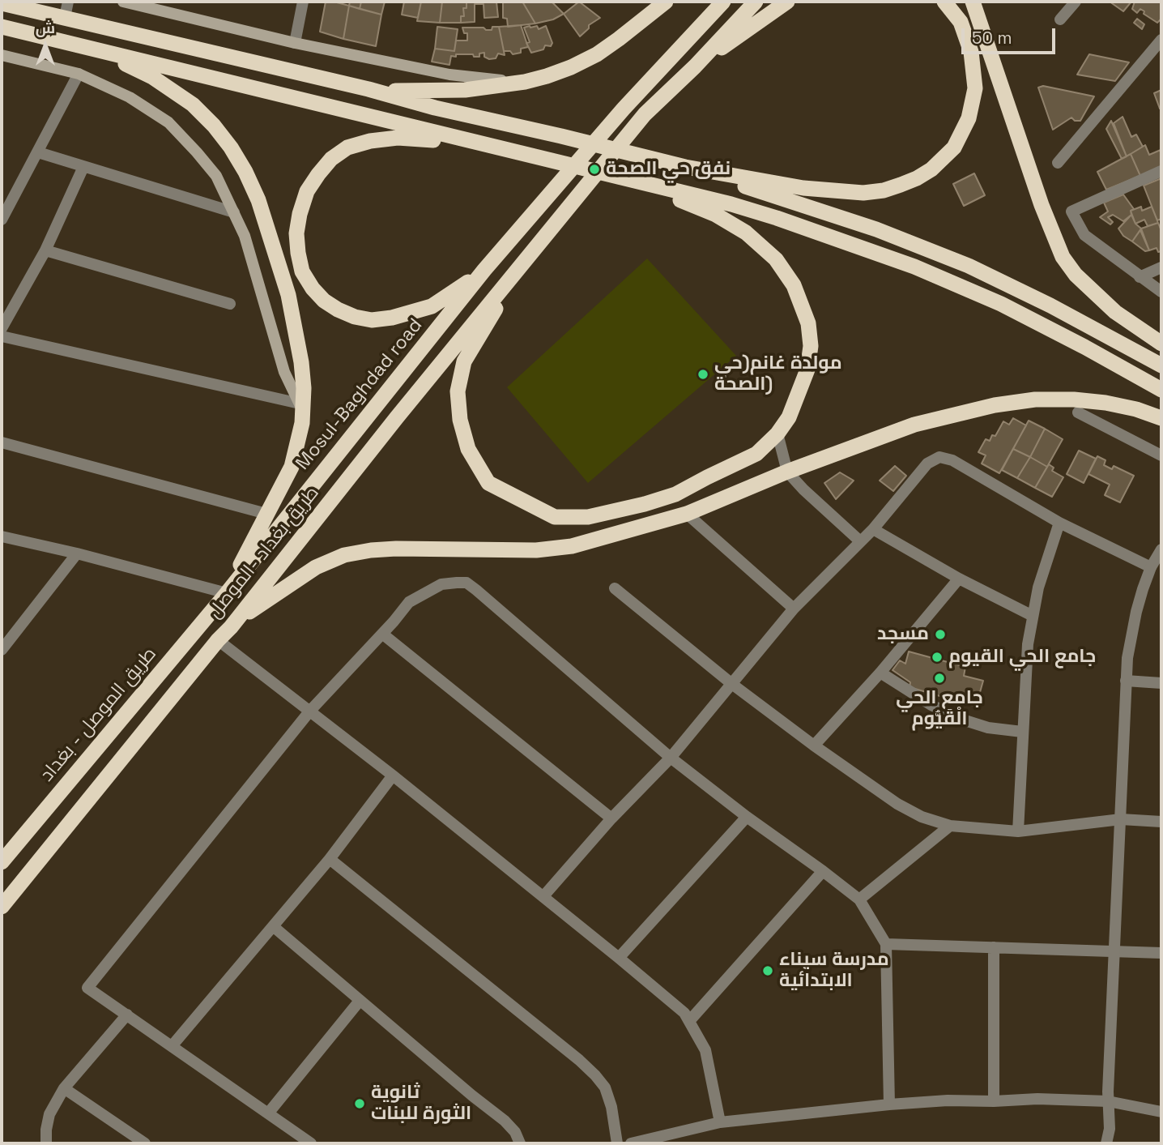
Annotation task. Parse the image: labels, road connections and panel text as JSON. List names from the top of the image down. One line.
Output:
{"streets":{"highway":["Mosul-Baghdad road","طريق بغداد -الموصل","طريق الموصل - بغداد"]},"crossings":[["Mosul-Baghdad road","طريق الموصل - بغداد"]],"places":["نفق حي الصحة","مولدة غانم(حي الصحة)","مسجد","جامع الحي القيوم","جامع الحي الْقَيُّوم","مدرسة سيناء الابتدائية","ثانوية الثورة للبنات"],"scale_bar":"50 m","north":"top"}
